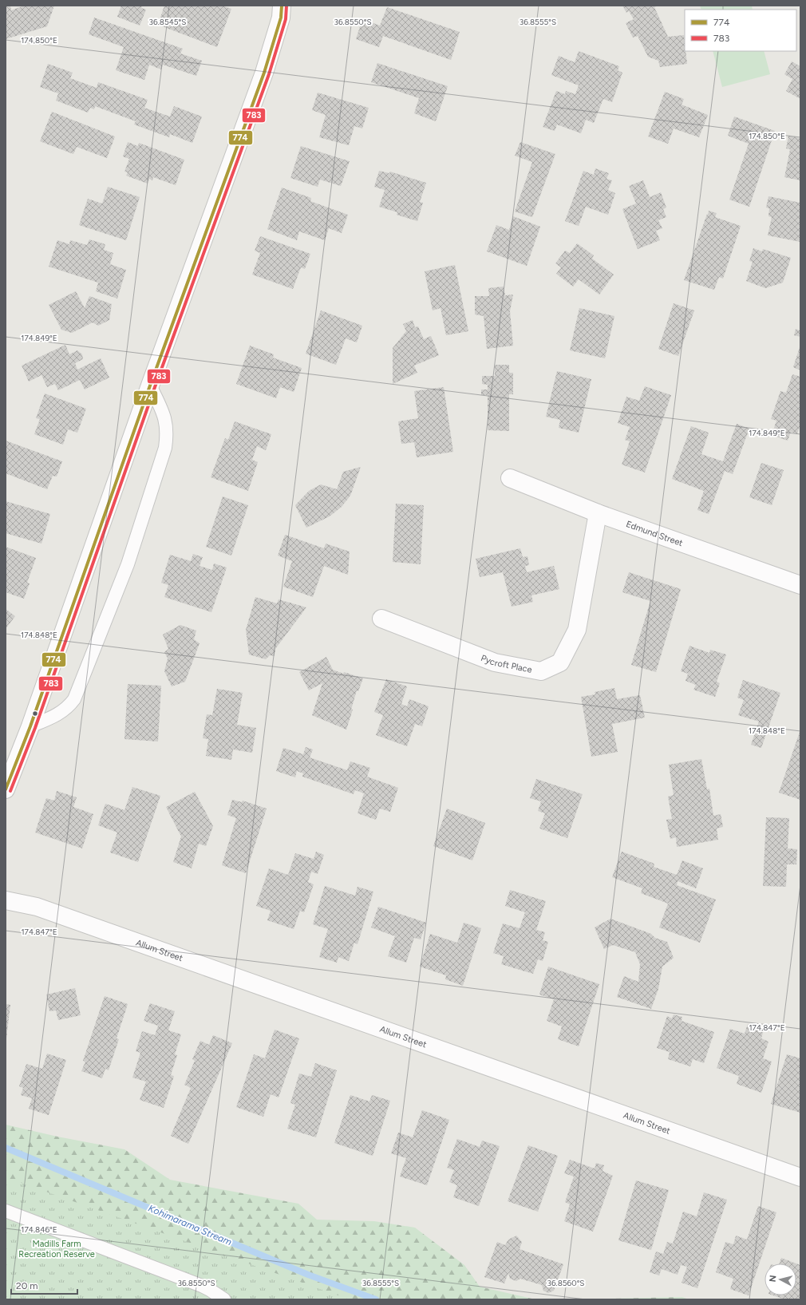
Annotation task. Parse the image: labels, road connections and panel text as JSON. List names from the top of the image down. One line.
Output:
{"streets":{"street":["Edmund Street","Pycroft Place","Allum Street"]},"crossings":[["Edmund Street","Pycroft Place"]],"water":["Kohimarama Stream"],"parks":["Madills Farm Recreation Reserve"],"lines":["transit line 774","transit line 783"],"legend":["774","783"],"scale_bar":"20 m","north":"left","coordinates":["36.8545°S","36.8550°S","36.8555°S","174.850°E","174.849°E","174.848°E","174.847°E","174.846°E","36.8560°S"]}
